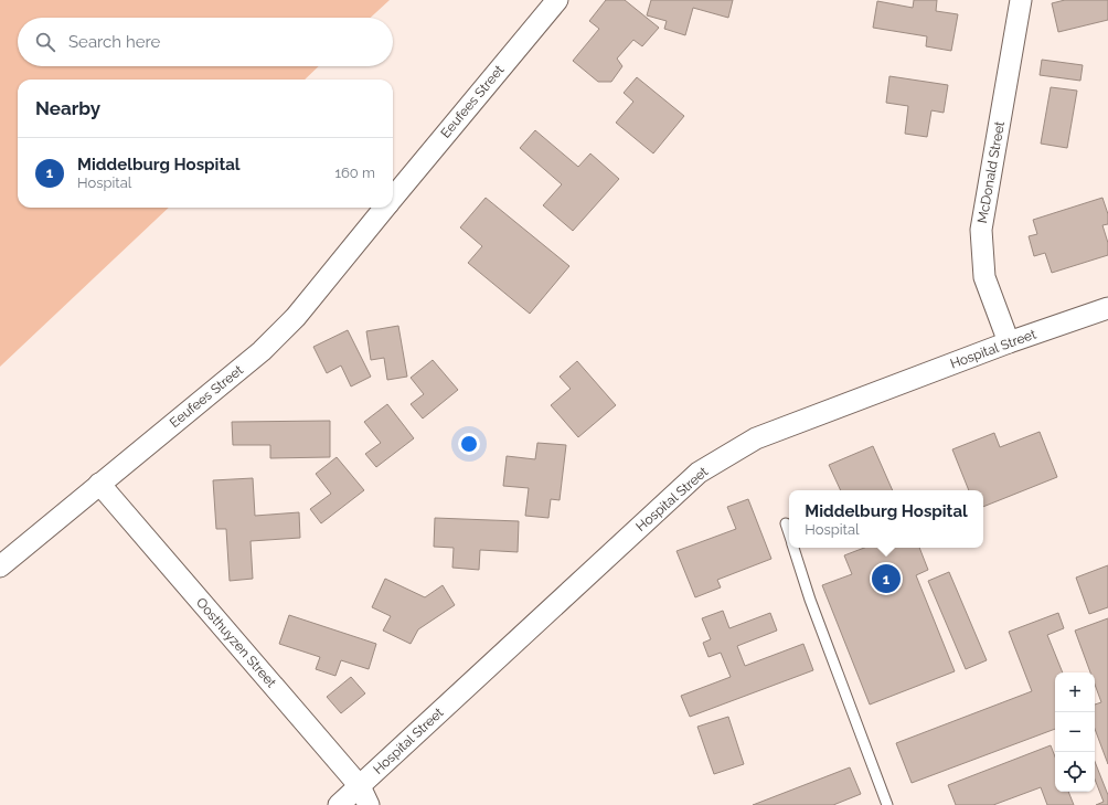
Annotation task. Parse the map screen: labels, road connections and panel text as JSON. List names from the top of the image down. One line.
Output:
{"streets":{"street":["Eeufees Street","McDonald Street","Hospital Street","Oosthuyzen Street"]},"crossings":[["Eeufees Street","Oosthuyzen Street"],["McDonald Street","Hospital Street"],["Hospital Street","Oosthuyzen Street"]],"page":{"search":"Search here","heading":"Nearby","list":[{"mark":"1","name":"Middelburg Hospital","note":"Hospital","value":"160 m"}],"popup":["Middelburg Hospital","Hospital"],"pins":"1","map_buttons":["+","−"]}}
